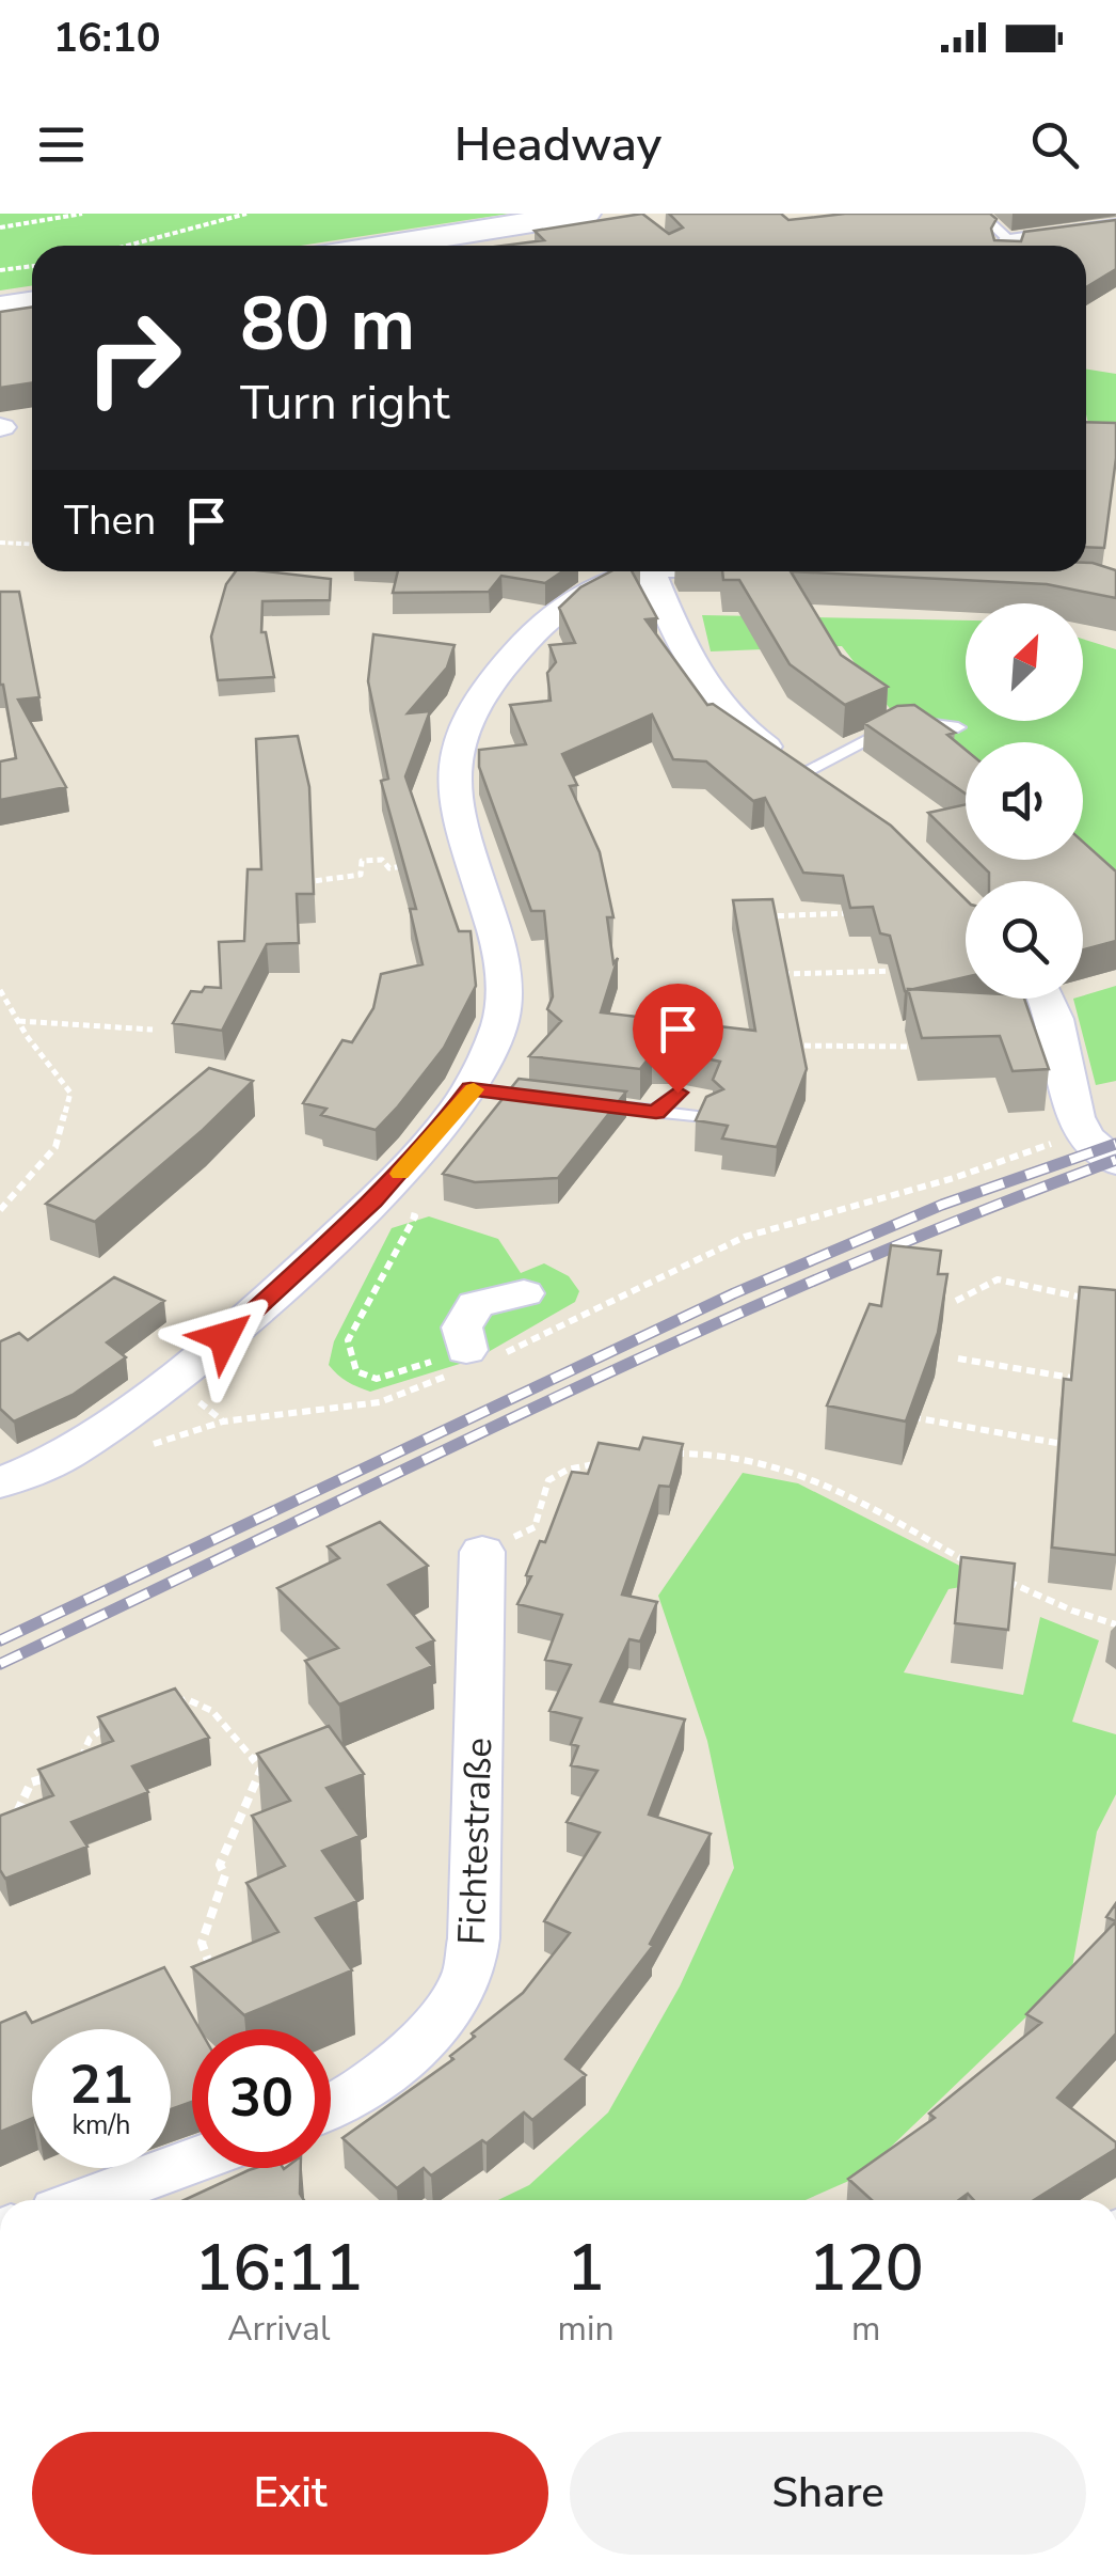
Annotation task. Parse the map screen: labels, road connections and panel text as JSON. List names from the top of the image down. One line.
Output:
{"streets":{"street":["Fichtestraße"]},"north":"top right","page":{"status":"16:10","header":"Headway","turn":["80 m","Turn right"],"then":"Then","speed":"21 km/h","limit":"30","eta":["16:11","Arrival","1","min","120","m"],"buttons":["Exit","Share"]}}
